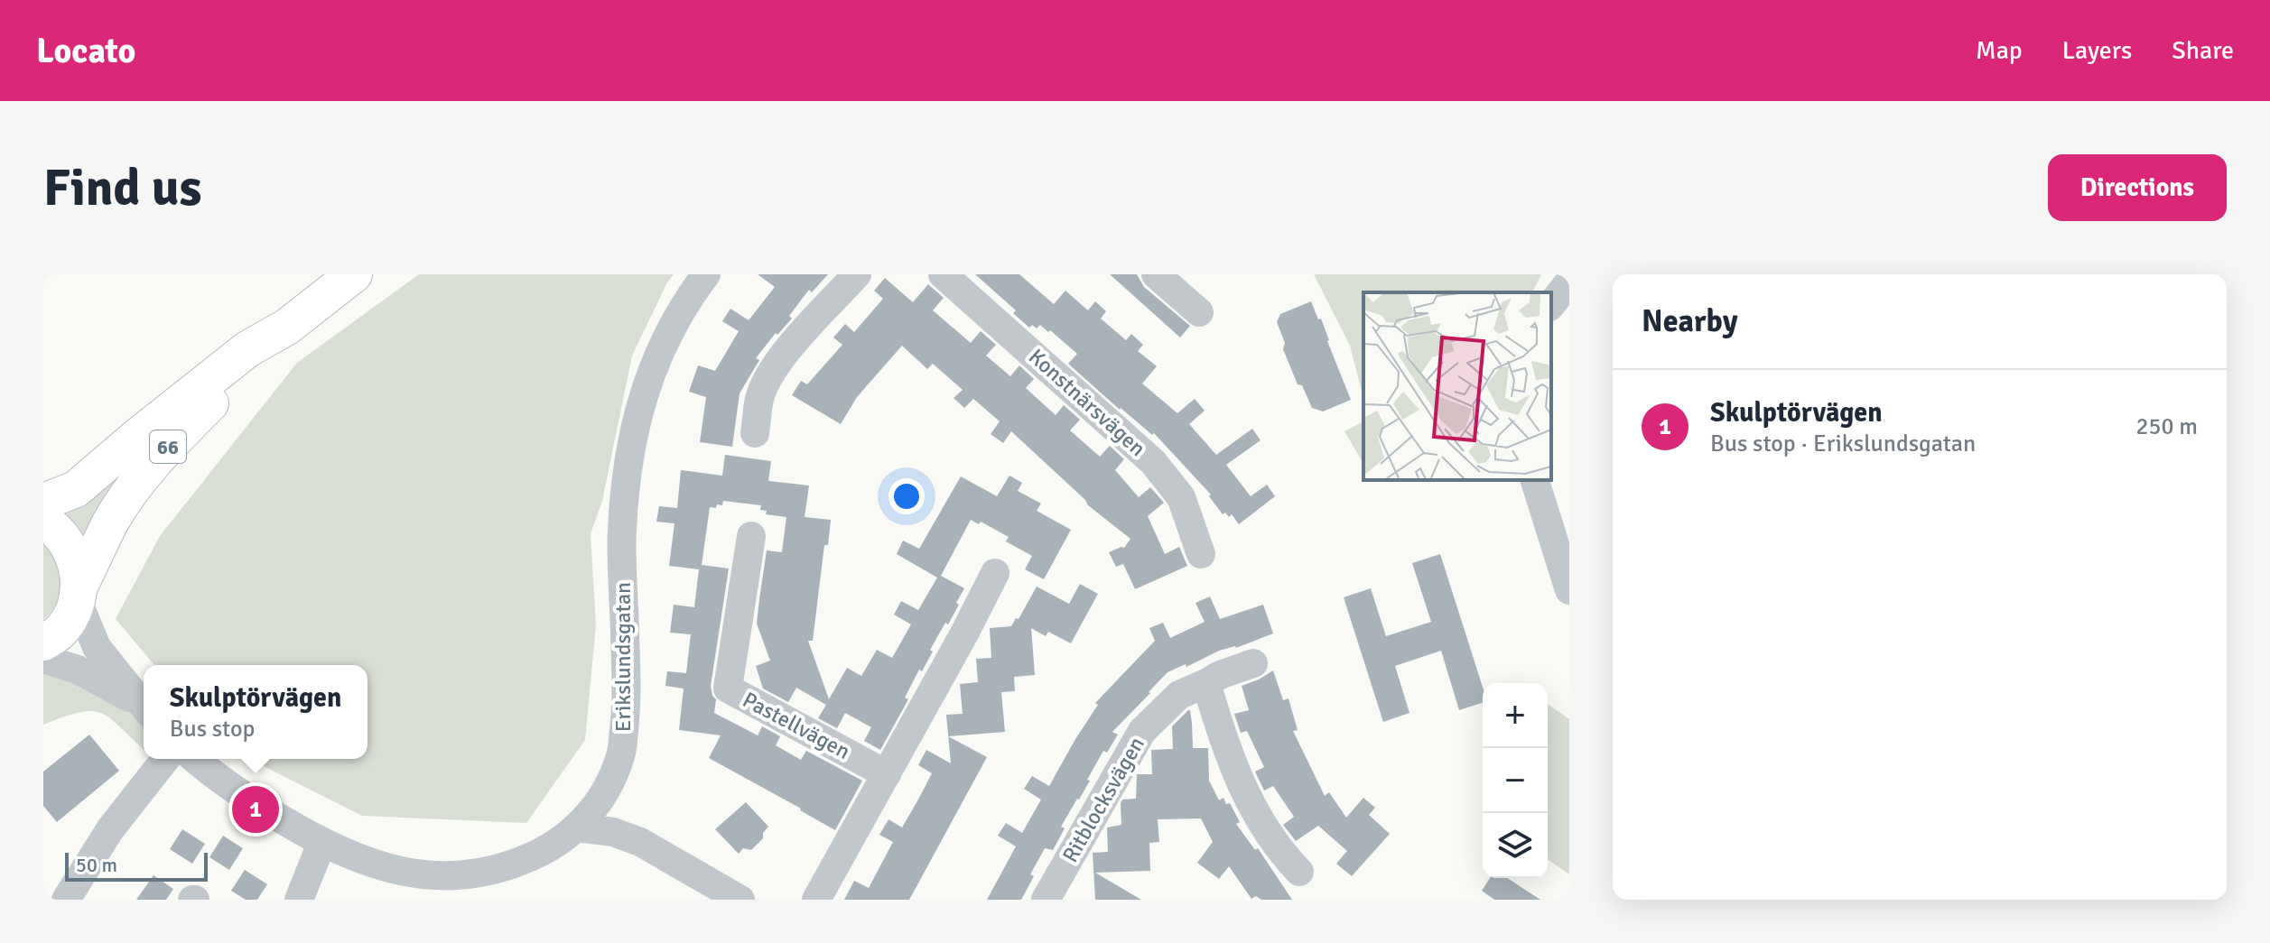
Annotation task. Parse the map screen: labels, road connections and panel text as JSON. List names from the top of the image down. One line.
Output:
{"streets":{"main road":["66"],"street":["Konstnärsvägen","Erikslundsgatan","Pastellvägen","Ritblocksvägen"]},"scale_bar":"50 m","page":{"header":"Locato","nav":["Map","Layers","Share"],"buttons":"Directions","title":"Find us","heading":"Nearby","list":[{"mark":"1","name":"Skulptörvägen","note":"Bus stop · Erikslundsgatan","value":"250 m"}],"popup":["Skulptörvägen","Bus stop"],"map_buttons":["+","−"],"pins":"1","scale":"50 m"}}
